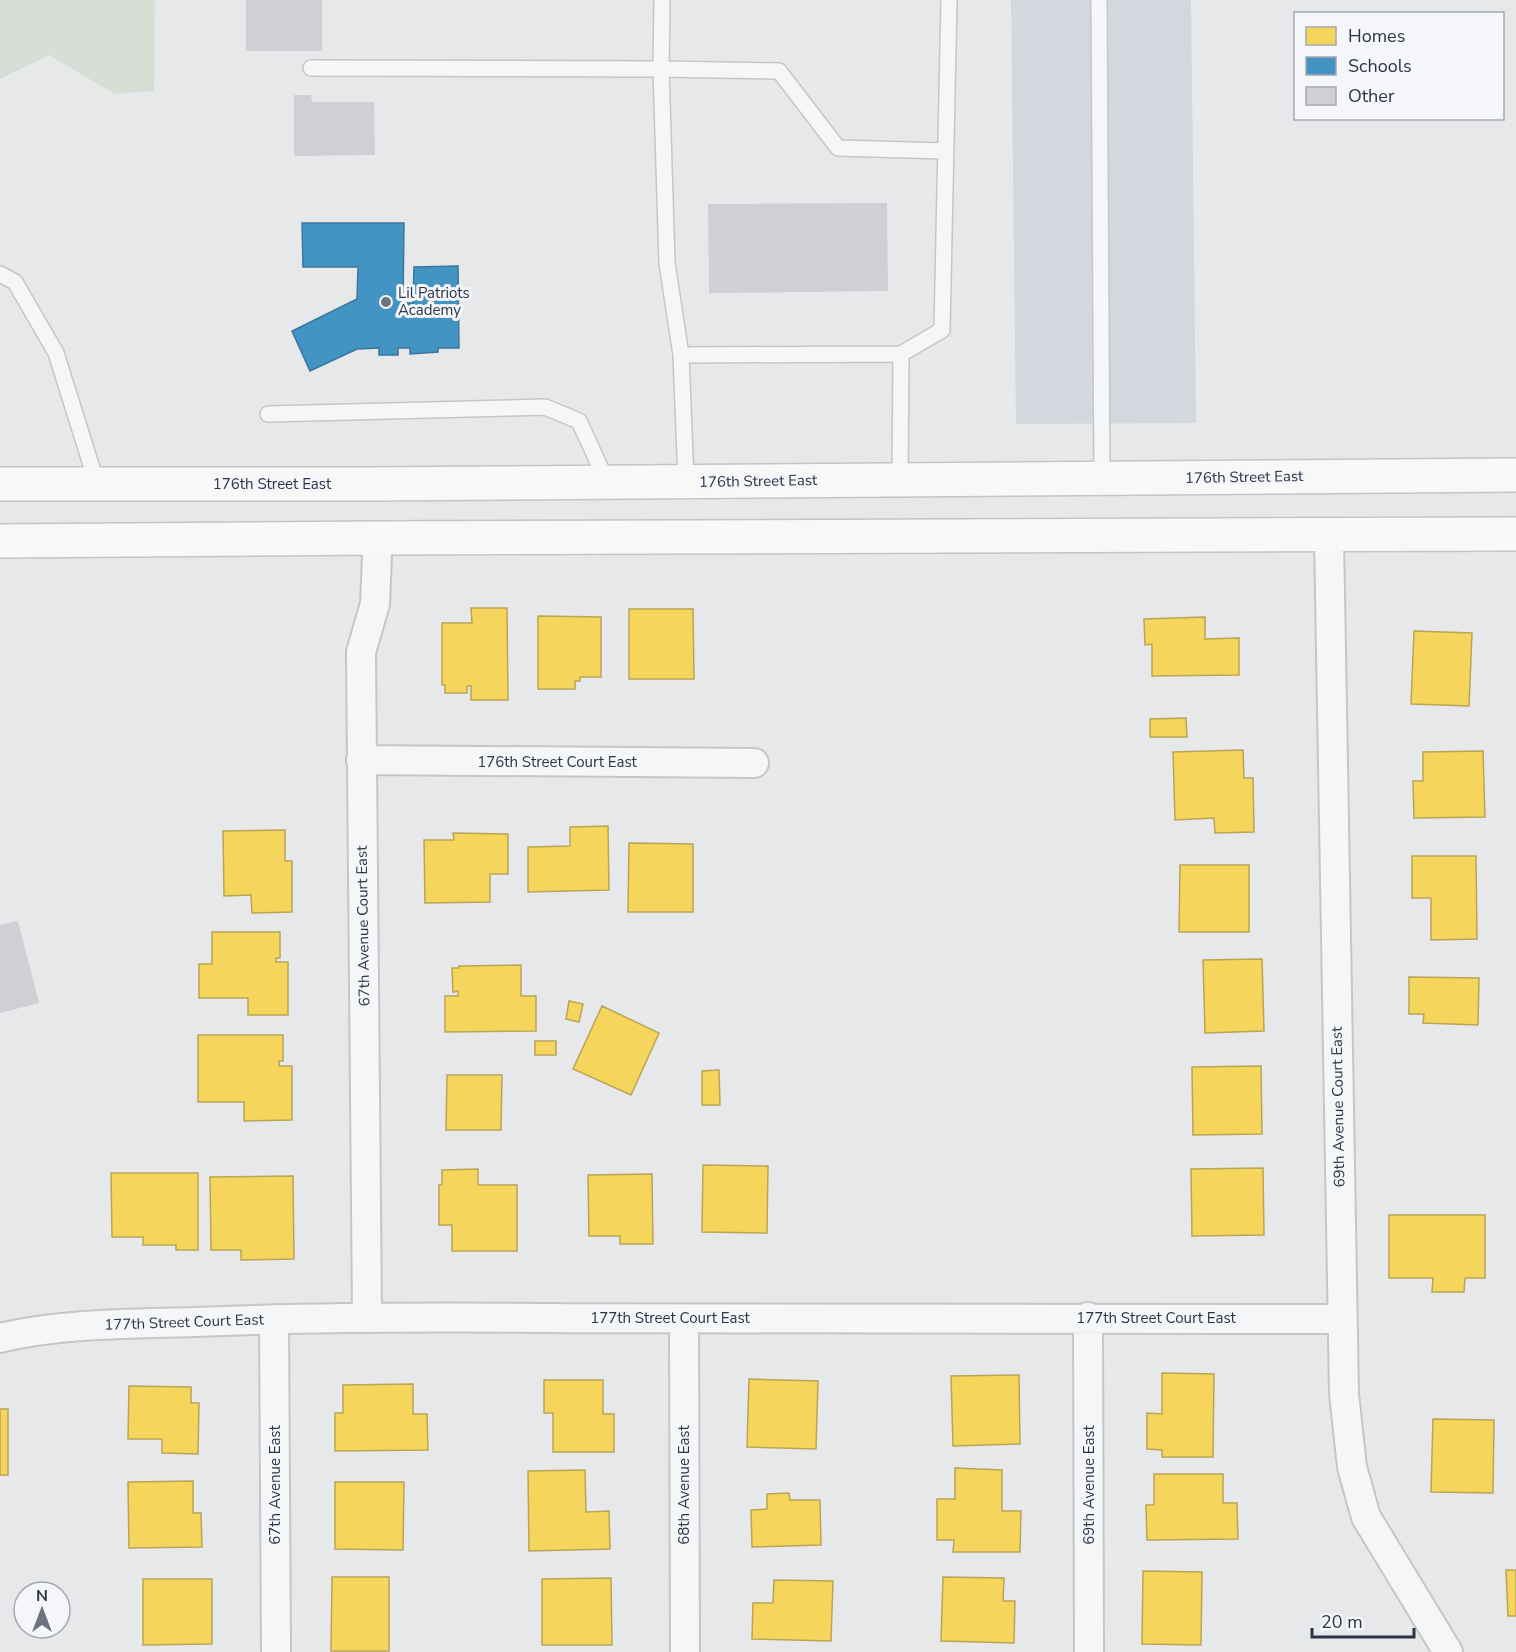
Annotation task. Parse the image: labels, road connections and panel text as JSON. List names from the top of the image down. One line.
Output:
{"streets":{"main road":["176th Street East"],"street":["176th Street Court East","67th Avenue Court East","69th Avenue Court East","177th Street Court East","67th Avenue East","68th Avenue East","69th Avenue East"]},"crossings":[["176th Street Court East","67th Avenue Court East"],["67th Avenue Court East","177th Street Court East"],["69th Avenue Court East","177th Street Court East"],["177th Street Court East","67th Avenue East"],["177th Street Court East","68th Avenue East"],["177th Street Court East","69th Avenue East"]],"places":["Lil Patriots Academy"],"legend":["Homes","Schools","Other"],"scale_bar":"20 m","north":"top"}
